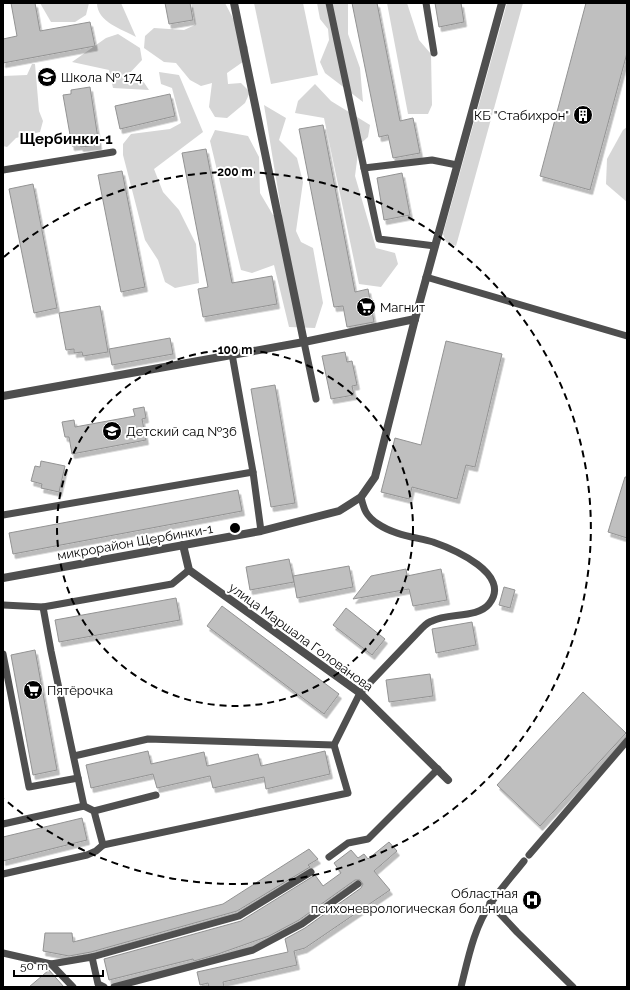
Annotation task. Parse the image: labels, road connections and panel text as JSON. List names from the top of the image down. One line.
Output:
{"streets":{"street":["микрорайон Щербинки-1","улица Маршала Голованова"]},"districts":["Щербинки-1"],"places":{"school or university":["Школа № 174","Детский сад №36"],"building":["КБ \"Стабихрон\""],"supermarket":["Магнит","Пятёрочка"],"hospital":["Областная психоневрологическая больница"]},"scale_bar":"50 m","rings":["200 m","100 m"]}
